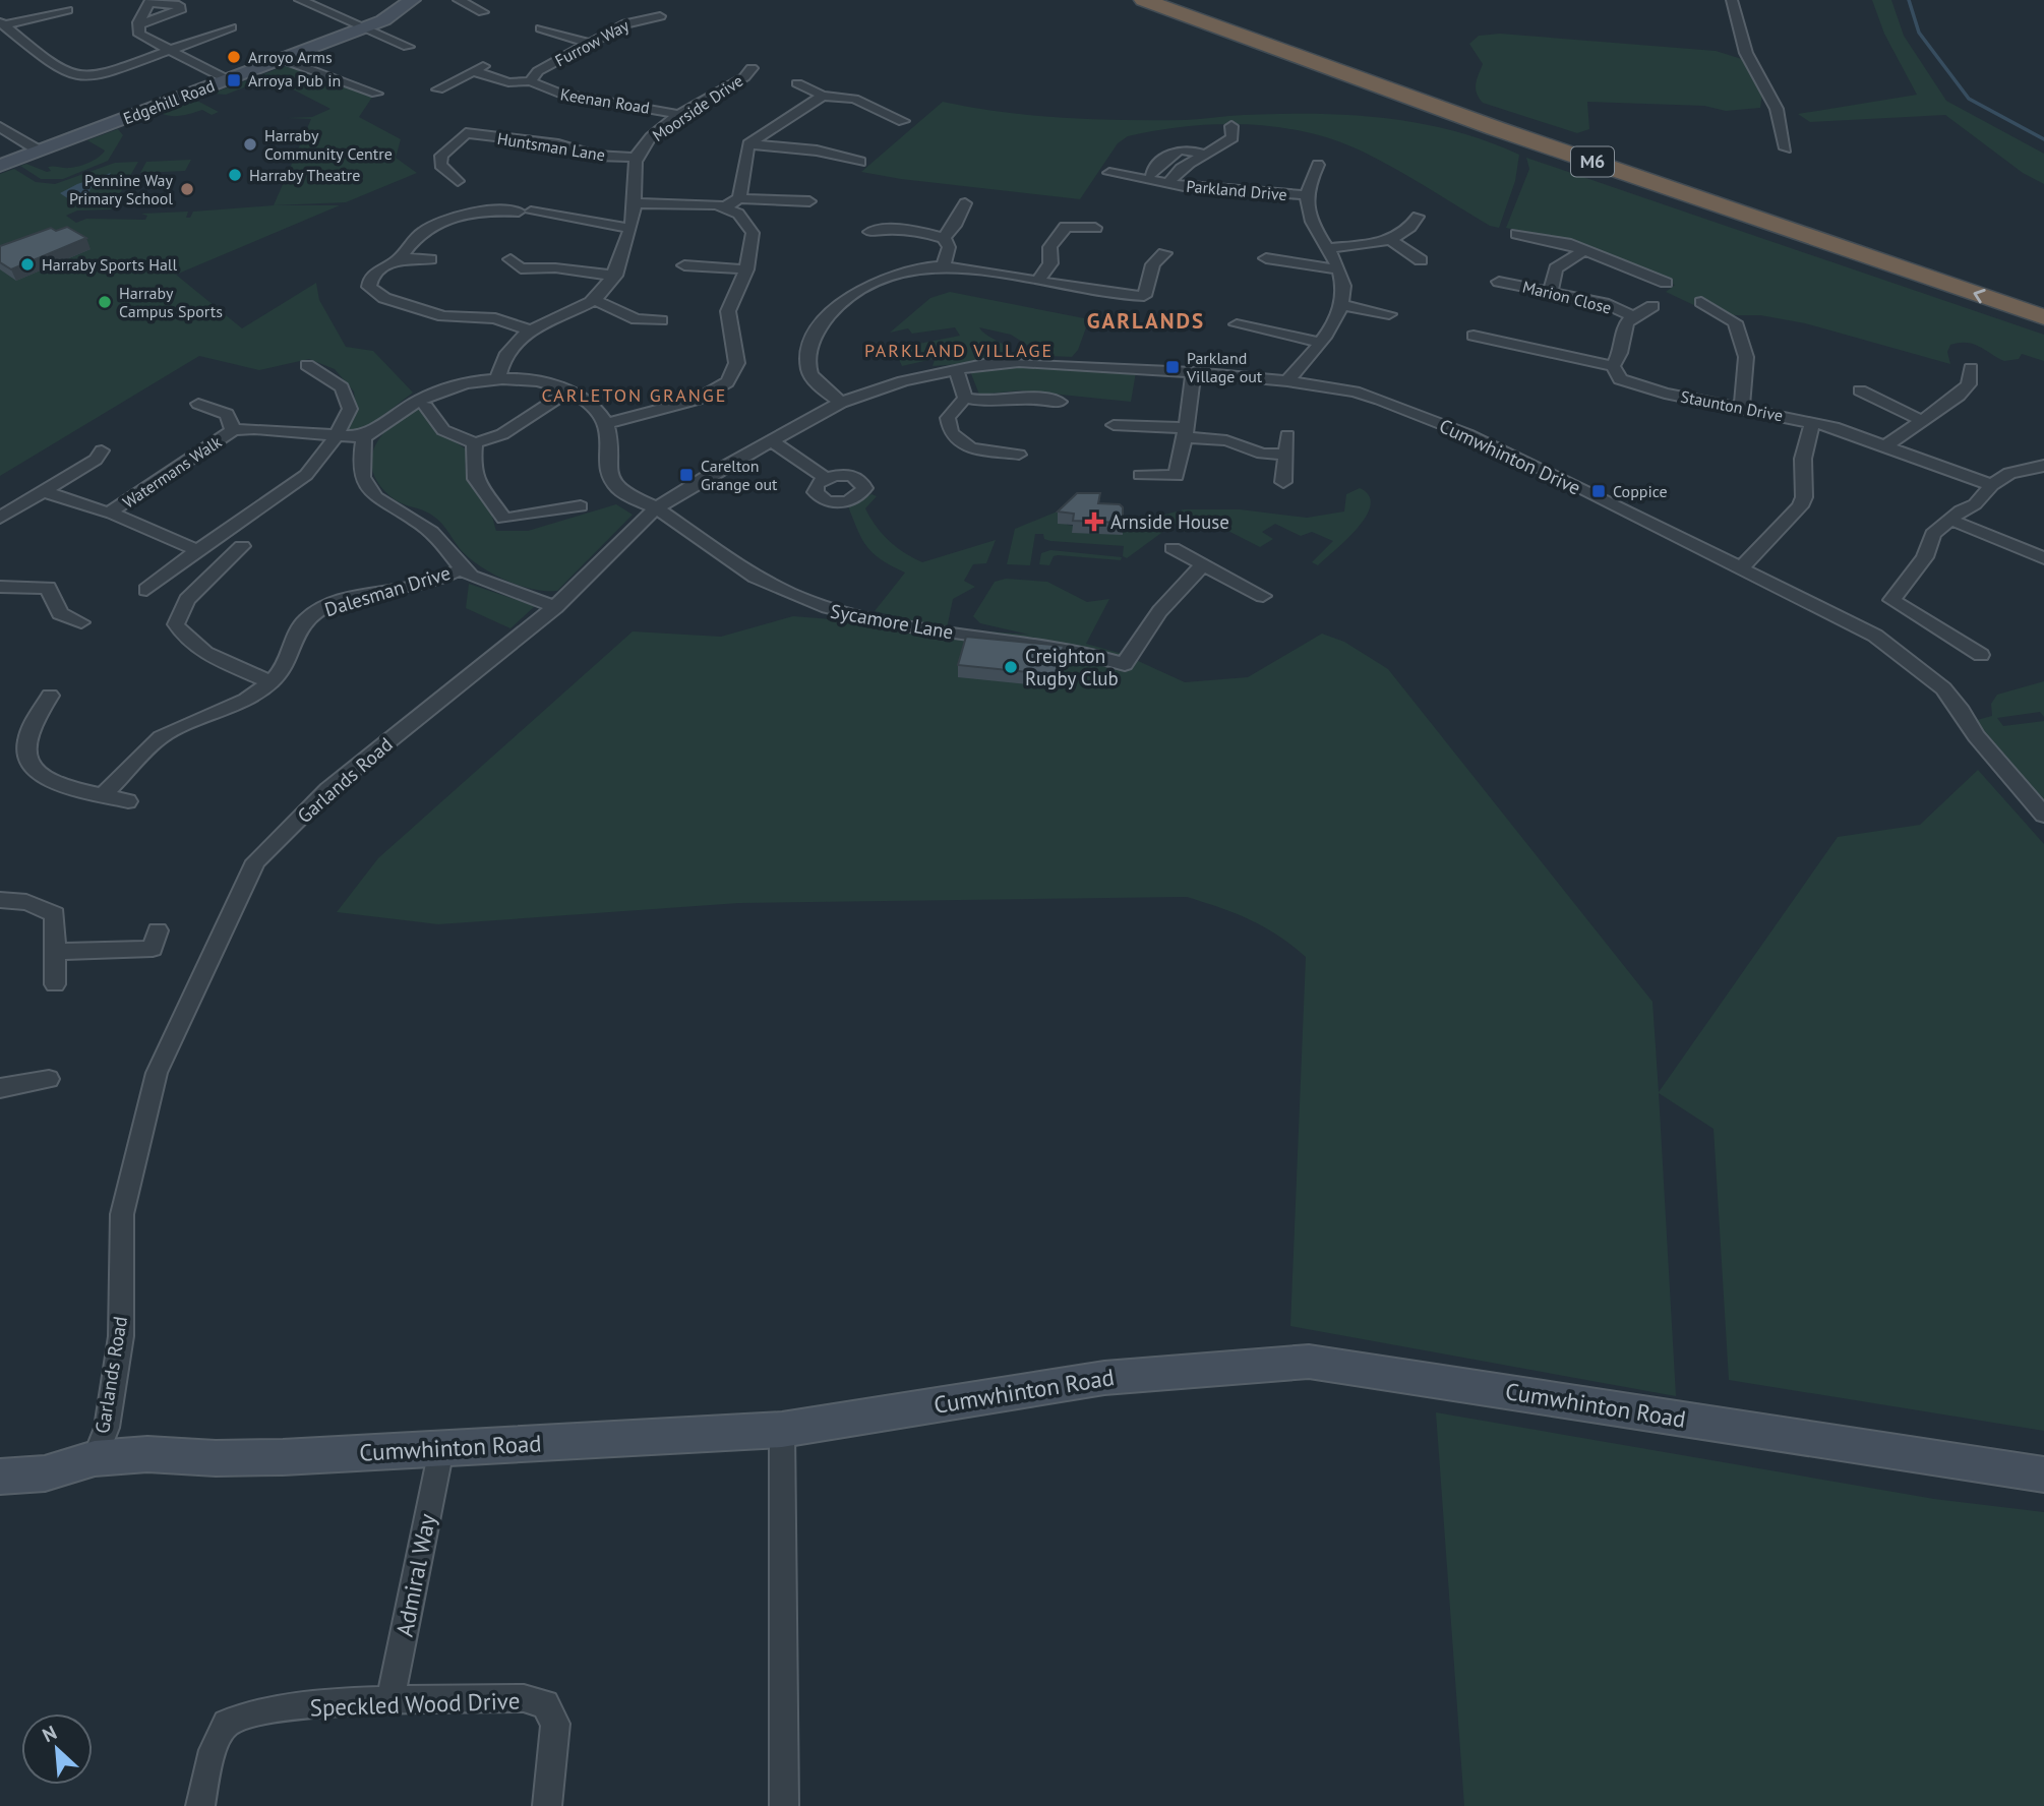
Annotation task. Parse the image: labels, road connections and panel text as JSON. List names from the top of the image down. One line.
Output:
{"streets":{"highway":["M6"],"street":["Furrow Way","Keenan Road","Edgehill Road","Moorside Drive","Huntsman Lane","Parkland Drive","Marion Close","Staunton Drive","Cumwhinton Drive","Watermans Walk","Dalesman Drive","Sycamore Lane","Garlands Road","Cumwhinton Road","Admiral Way","Speckled Wood Drive"]},"crossings":[["Furrow Way","Keenan Road"],["Keenan Road","Moorside Drive"],["Moorside Drive","Huntsman Lane"],["Cumwhinton Drive","Garlands Road"],["Sycamore Lane","Garlands Road"],["Garlands Road","Cumwhinton Road"],["Cumwhinton Road","Admiral Way"],["Admiral Way","Speckled Wood Drive"]],"districts":["GARLANDS","PARKLAND VILLAGE","CARLETON GRANGE"],"places":{"other":["Arroyo Arms","Harraby Community Centre","Harraby Theatre","Pennine Way Primary School","Harraby Sports Hall","Harraby Campus Sports","Creighton Rugby Club"],"transit":["Arroya Pub in","Parkland Village out","Carelton Grange out","Coppice"],"health":["Arnside House"]},"north":"top left"}
